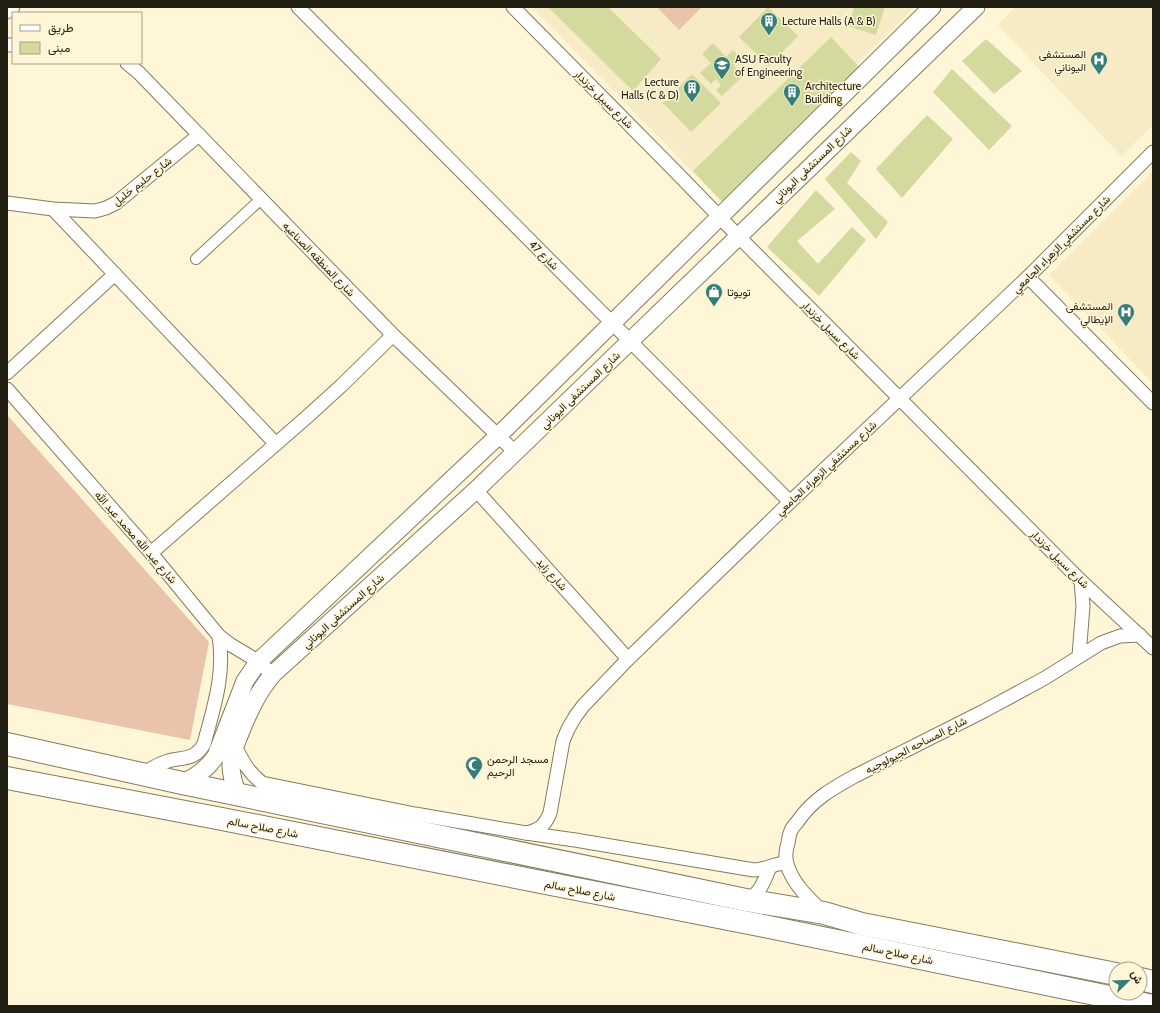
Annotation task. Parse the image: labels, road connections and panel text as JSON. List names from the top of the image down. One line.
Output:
{"streets":{"highway":["شارع صلاح سالم"],"street":["شارع سبيل خزندار","شارع المستشفى اليوناني","شارع حليم خليل","شارع مستشفي الزهراء الجامعي","شارع 47","شارع المنطقه الصناعيه","شارع عبد الله محمد عبد الله","شارع زايد","شارع المساحه الجيولوجيه"]},"crossings":[["شارع سبيل خزندار","شارع المستشفى اليوناني"],["شارع سبيل خزندار","شارع مستشفي الزهراء الجامعي"],["شارع سبيل خزندار","شارع المساحه الجيولوجيه"],["شارع المستشفى اليوناني","شارع 47"],["شارع المستشفى اليوناني","شارع المنطقه الصناعيه"],["شارع المستشفى اليوناني","شارع عبد الله محمد عبد الله"],["شارع المستشفى اليوناني","شارع زايد"],["شارع المستشفى اليوناني","شارع صلاح سالم"],["شارع حليم خليل","شارع المنطقه الصناعيه"],["شارع مستشفي الزهراء الجامعي","شارع 47"],["شارع مستشفي الزهراء الجامعي","شارع زايد"]],"places":{"building":["Lecture Halls (A & B)","Lecture Halls (C & D)","Architecture Building"],"hospital":["المستشفى اليوناني","المستشفى الإيطالي"],"school or university":["ASU Faculty of Engineering"],"shop":["تويوتا"],"mosque":["مسجد الرحمن الرحيم"]},"legend":["طريق","مبنى"],"north":"top right"}
